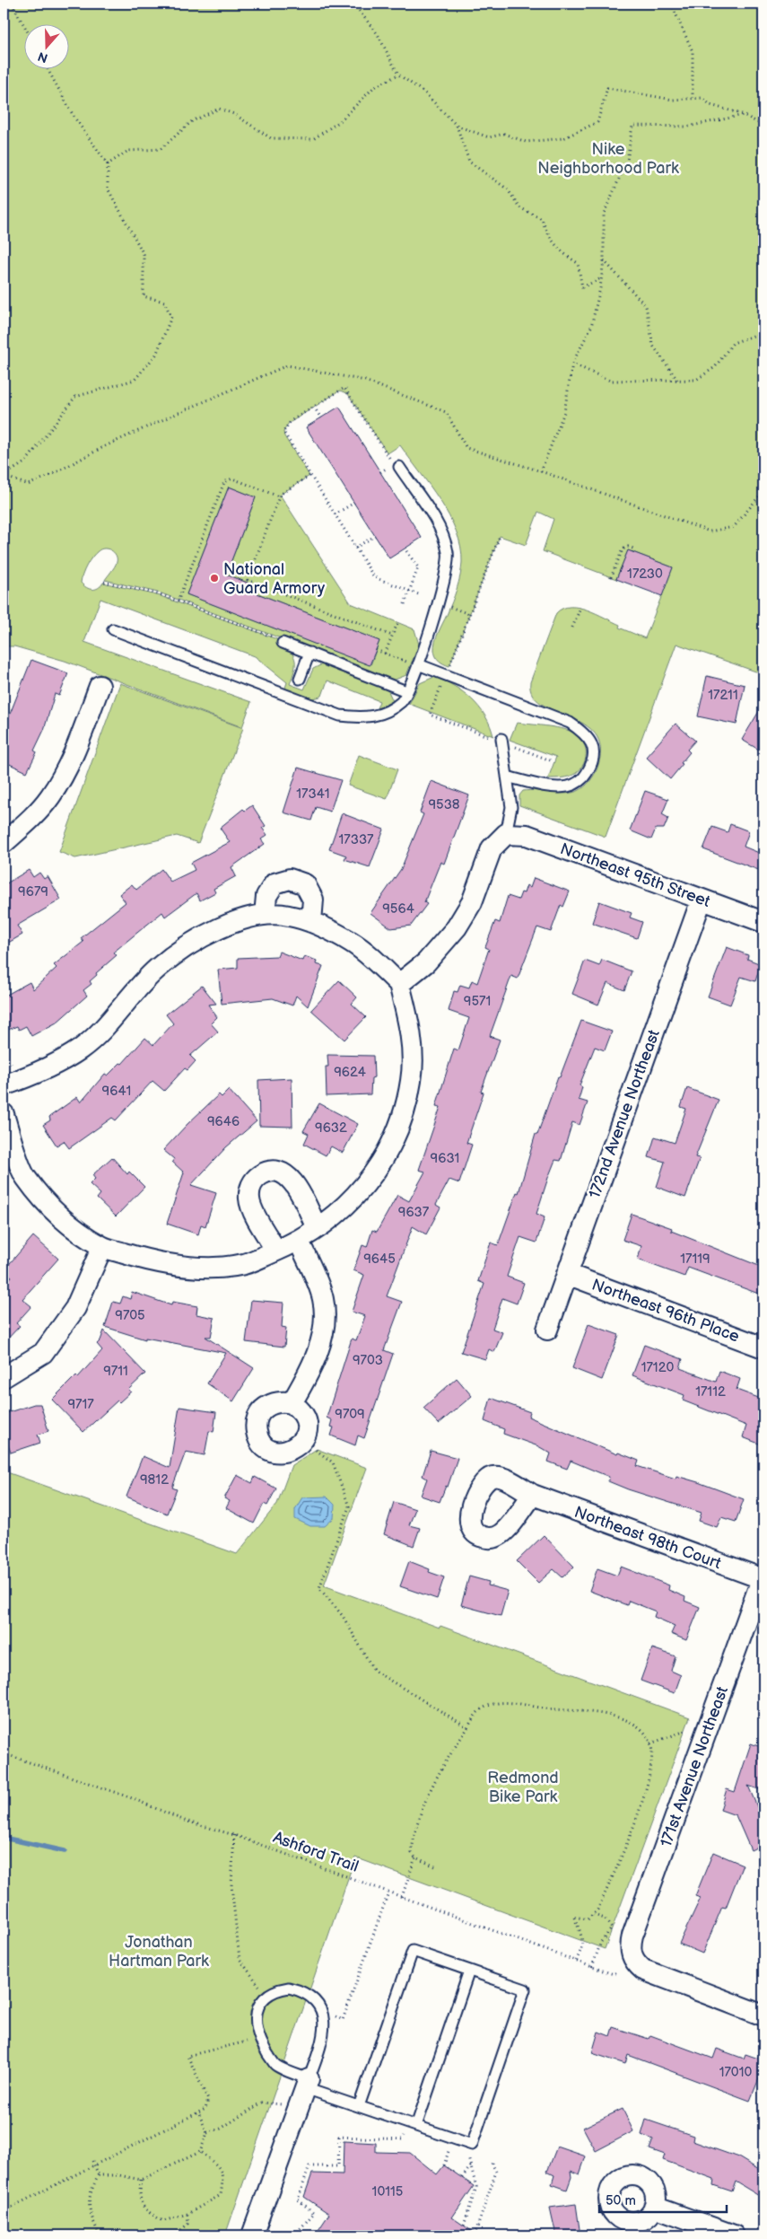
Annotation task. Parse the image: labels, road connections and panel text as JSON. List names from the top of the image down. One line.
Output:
{"streets":{"street":["Northeast 95th Street","172nd Avenue Northeast","Northeast 96th Place","Northeast 98th Court","171st Avenue Northeast"],"path":["Ashford Trail"]},"crossings":[["Northeast 95th Street","172nd Avenue Northeast"],["172nd Avenue Northeast","Northeast 96th Place"],["Northeast 98th Court","171st Avenue Northeast"],["171st Avenue Northeast","Ashford Trail"]],"parks":["Nike Neighborhood Park","Redmond Bike Park","Jonathan Hartman Park"],"places":["National Guard Armory"],"house_numbers":["17230","17211","17341","9538","17337","9679","9564","9571","9624","9641","9646","9632","9631","9637","9645","17119","9705","9703","17120","9711","17112","9717","9709","9812","17010","10115"],"scale_bar":"50 m","north":"bottom"}
